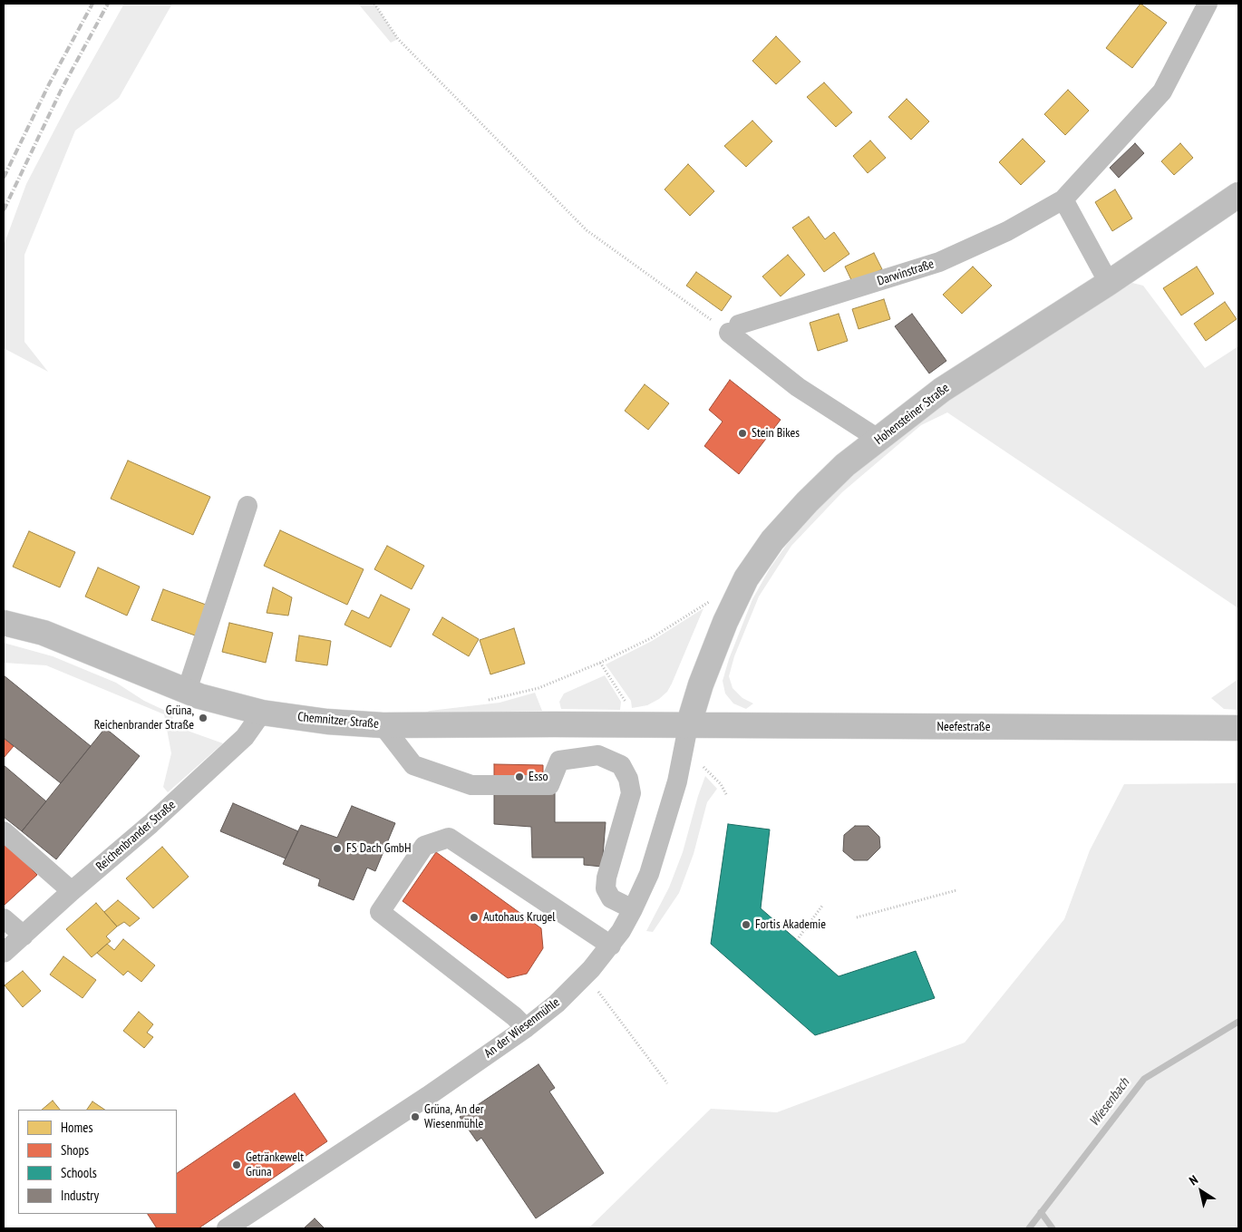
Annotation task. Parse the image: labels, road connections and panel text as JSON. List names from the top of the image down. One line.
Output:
{"streets":{"main road":["Hohensteiner Straße","Chemnitzer Straße","Neefestraße"],"street":["Darwinstraße","Reichenbrander Straße","An der Wiesenmühle"]},"crossings":[["Hohensteiner Straße","Chemnitzer Straße"],["Hohensteiner Straße","Neefestraße"],["Hohensteiner Straße","An der Wiesenmühle"],["Chemnitzer Straße","Neefestraße"],["Chemnitzer Straße","Reichenbrander Straße"],["Chemnitzer Straße","An der Wiesenmühle"],["Neefestraße","An der Wiesenmühle"]],"water":["Wiesenbach"],"places":["Stein Bikes","Grüna, Reichenbrander Straße","Esso","FS Dach GmbH","Autohaus Krugel","Fortis Akademie","Grüna, An der Wiesenmühle","Getränkewelt Grüna"],"legend":["Homes","Shops","Schools","Industry"],"north":"top left"}
